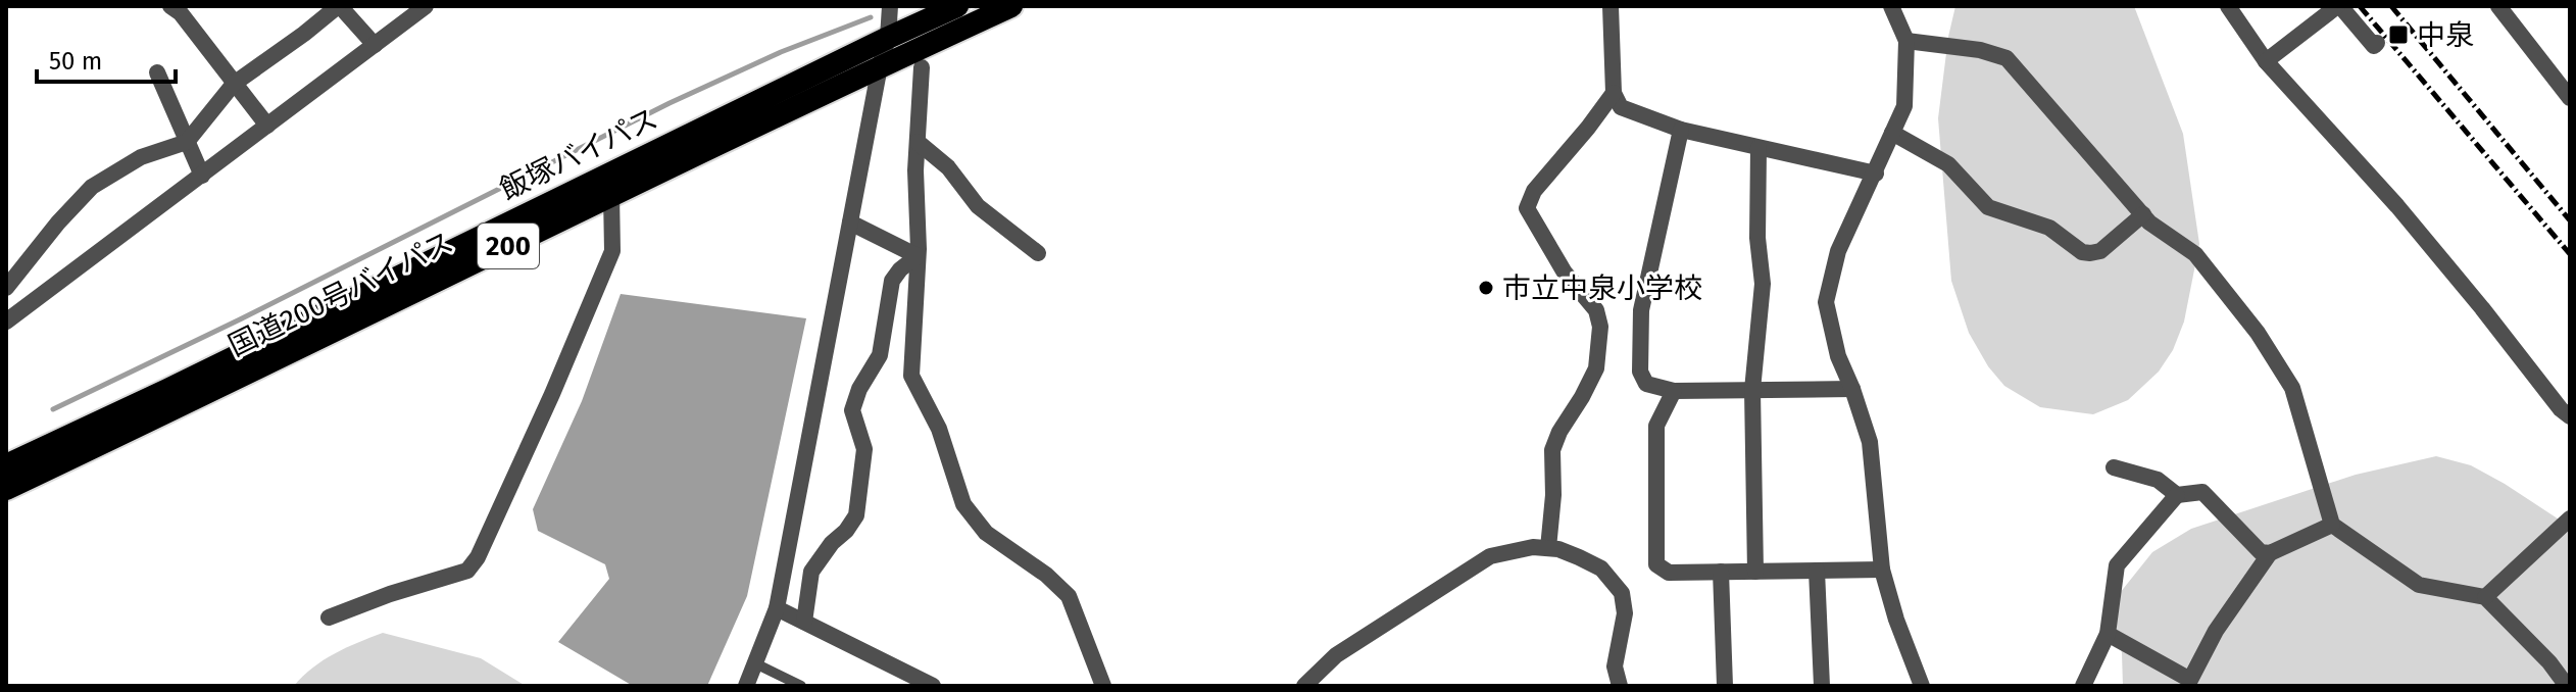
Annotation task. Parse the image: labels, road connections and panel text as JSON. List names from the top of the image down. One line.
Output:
{"streets":{"highway":["飯塚バイパス","200","国道200号バイパス"]},"crossings":[["飯塚バイパス","国道200号バイパス"]],"places":{"transit":["中泉"],"other":["市立中泉小学校"]},"scale_bar":"50 m"}
